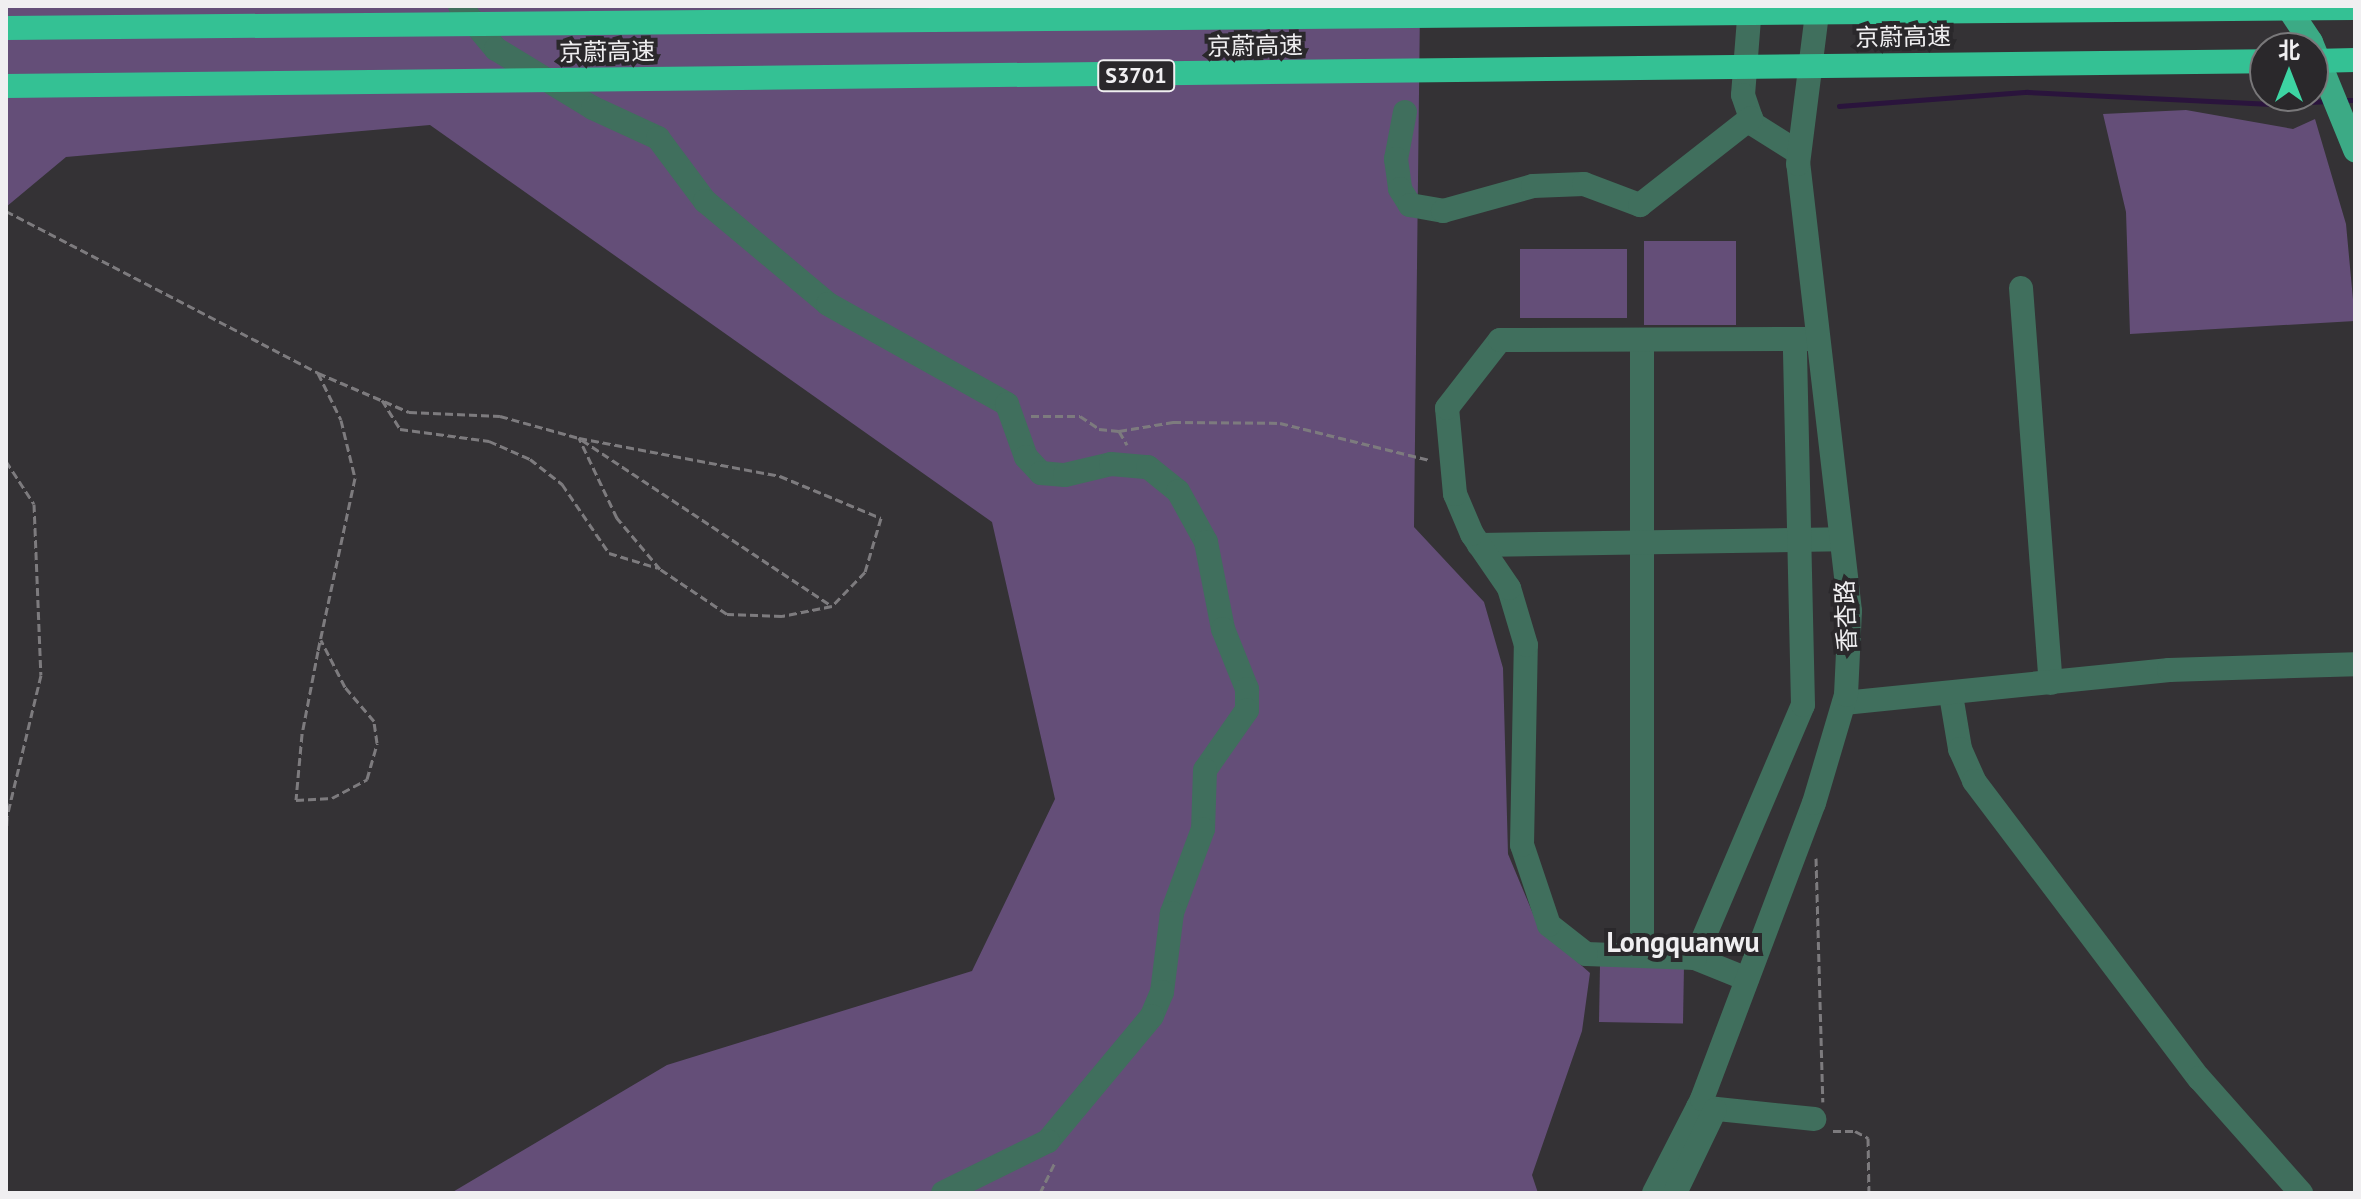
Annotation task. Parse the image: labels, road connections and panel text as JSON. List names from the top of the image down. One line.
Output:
{"streets":{"highway":["京蔚高速","S3701"],"street":["香杏路"]},"districts":["Longquanwu"],"north":"top"}
